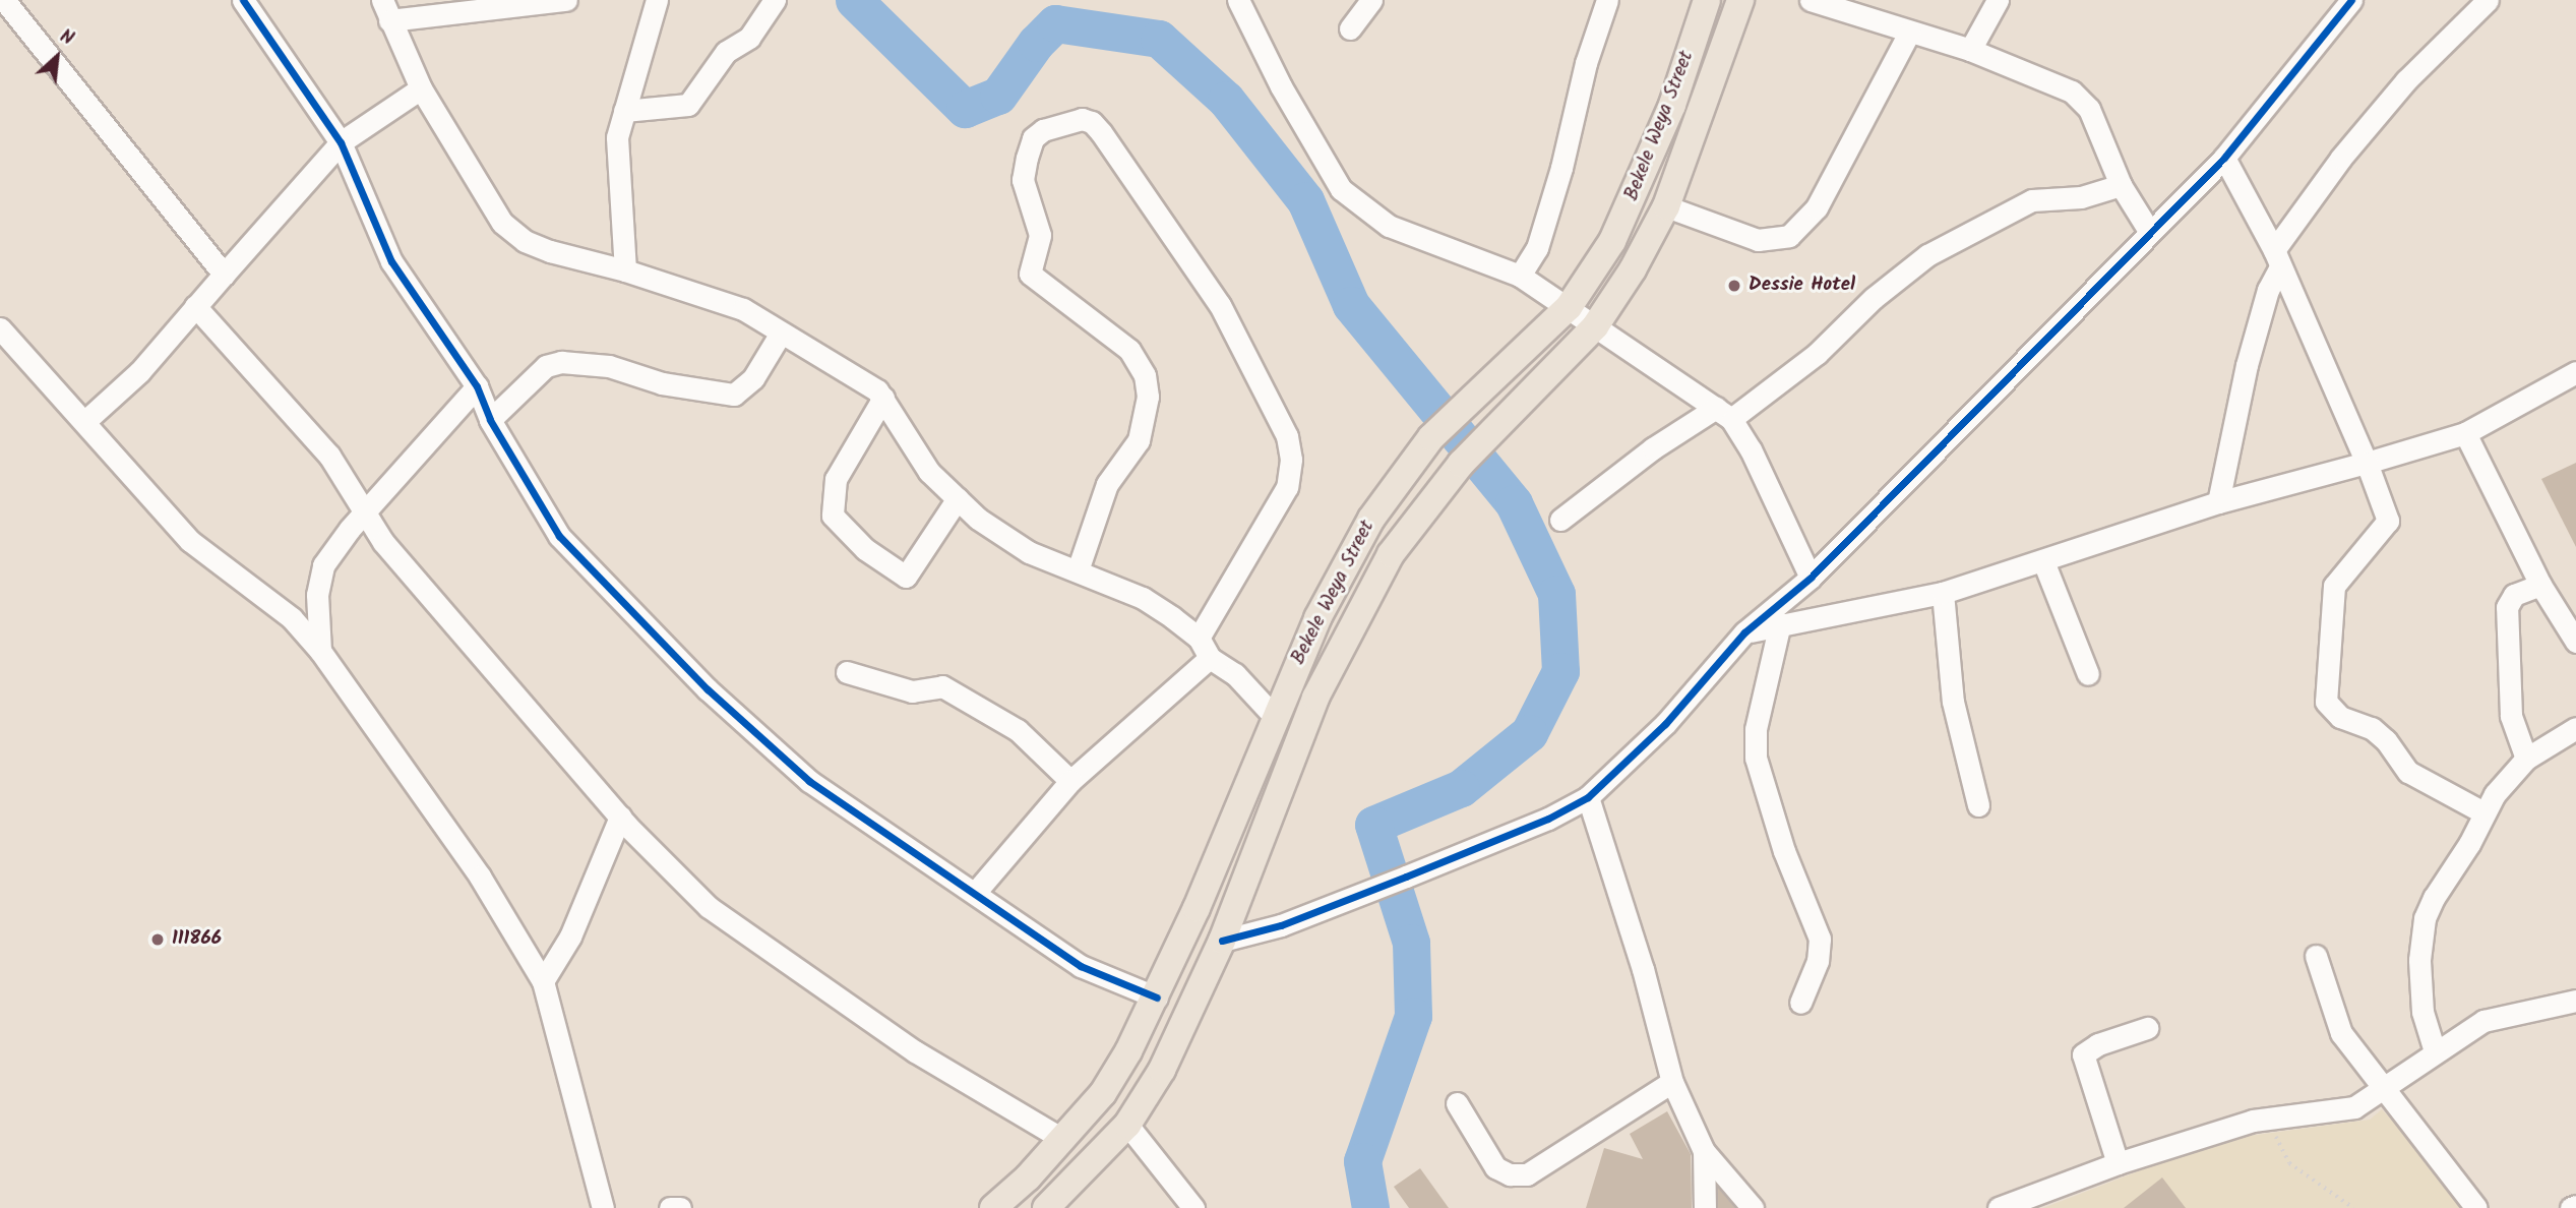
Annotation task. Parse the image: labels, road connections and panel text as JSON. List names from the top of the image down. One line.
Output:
{"streets":{"main road":["Bekele Weya Street"]},"places":["Dessie Hotel","111866"],"north":"top right"}
